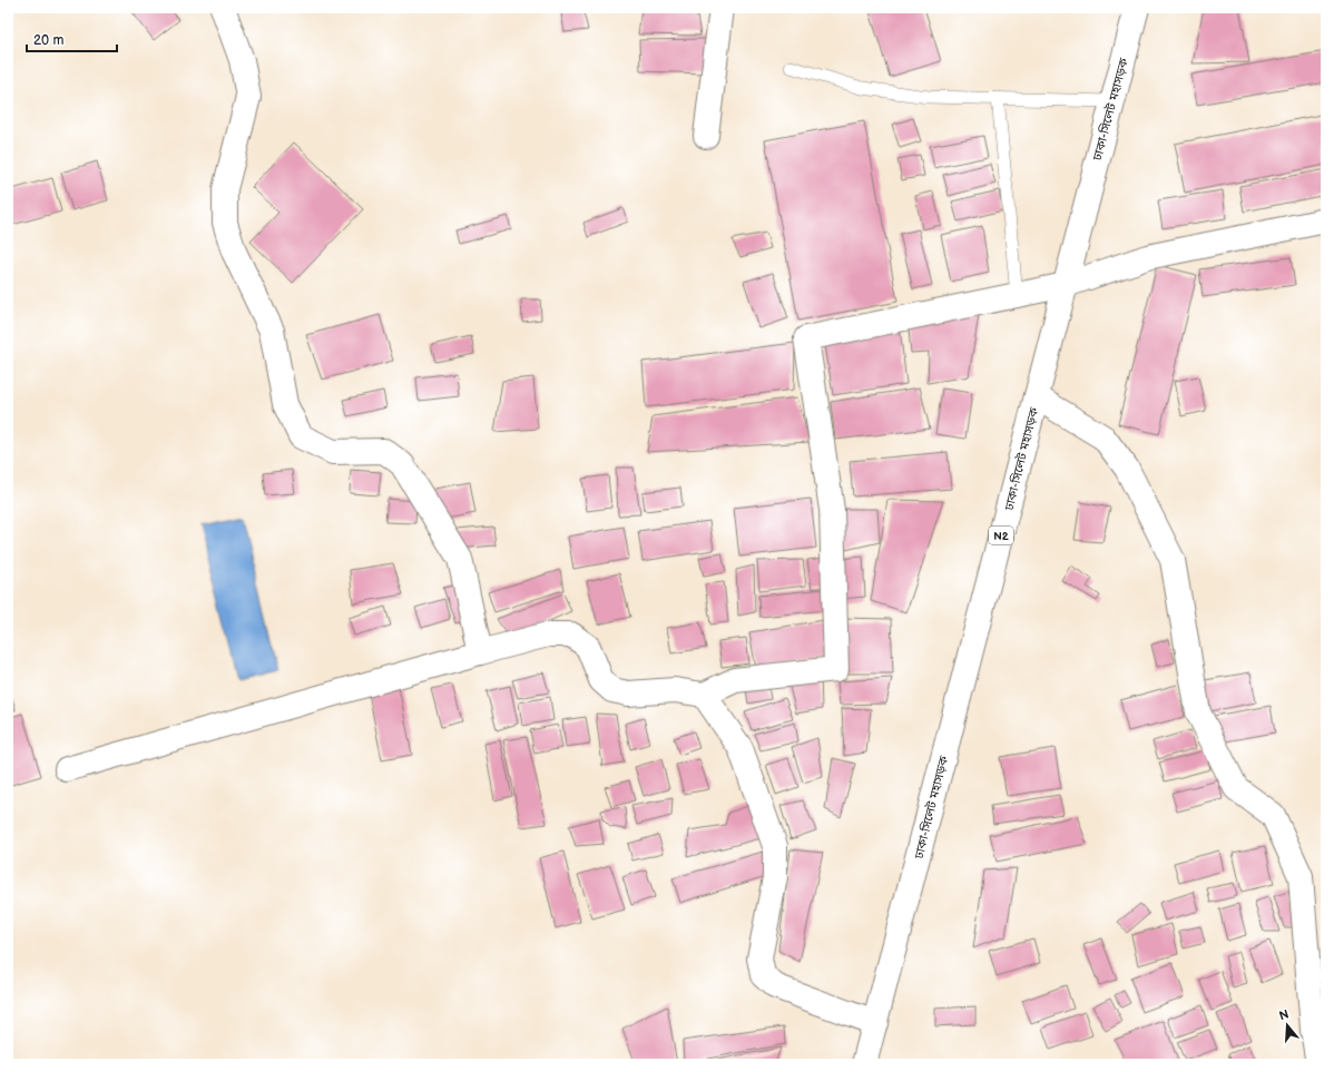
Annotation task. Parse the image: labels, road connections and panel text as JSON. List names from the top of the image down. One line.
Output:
{"streets":{"main road":["ঢাকা-সিলেট মহাসড়ক","N2"]},"scale_bar":"20 m","north":"top"}
